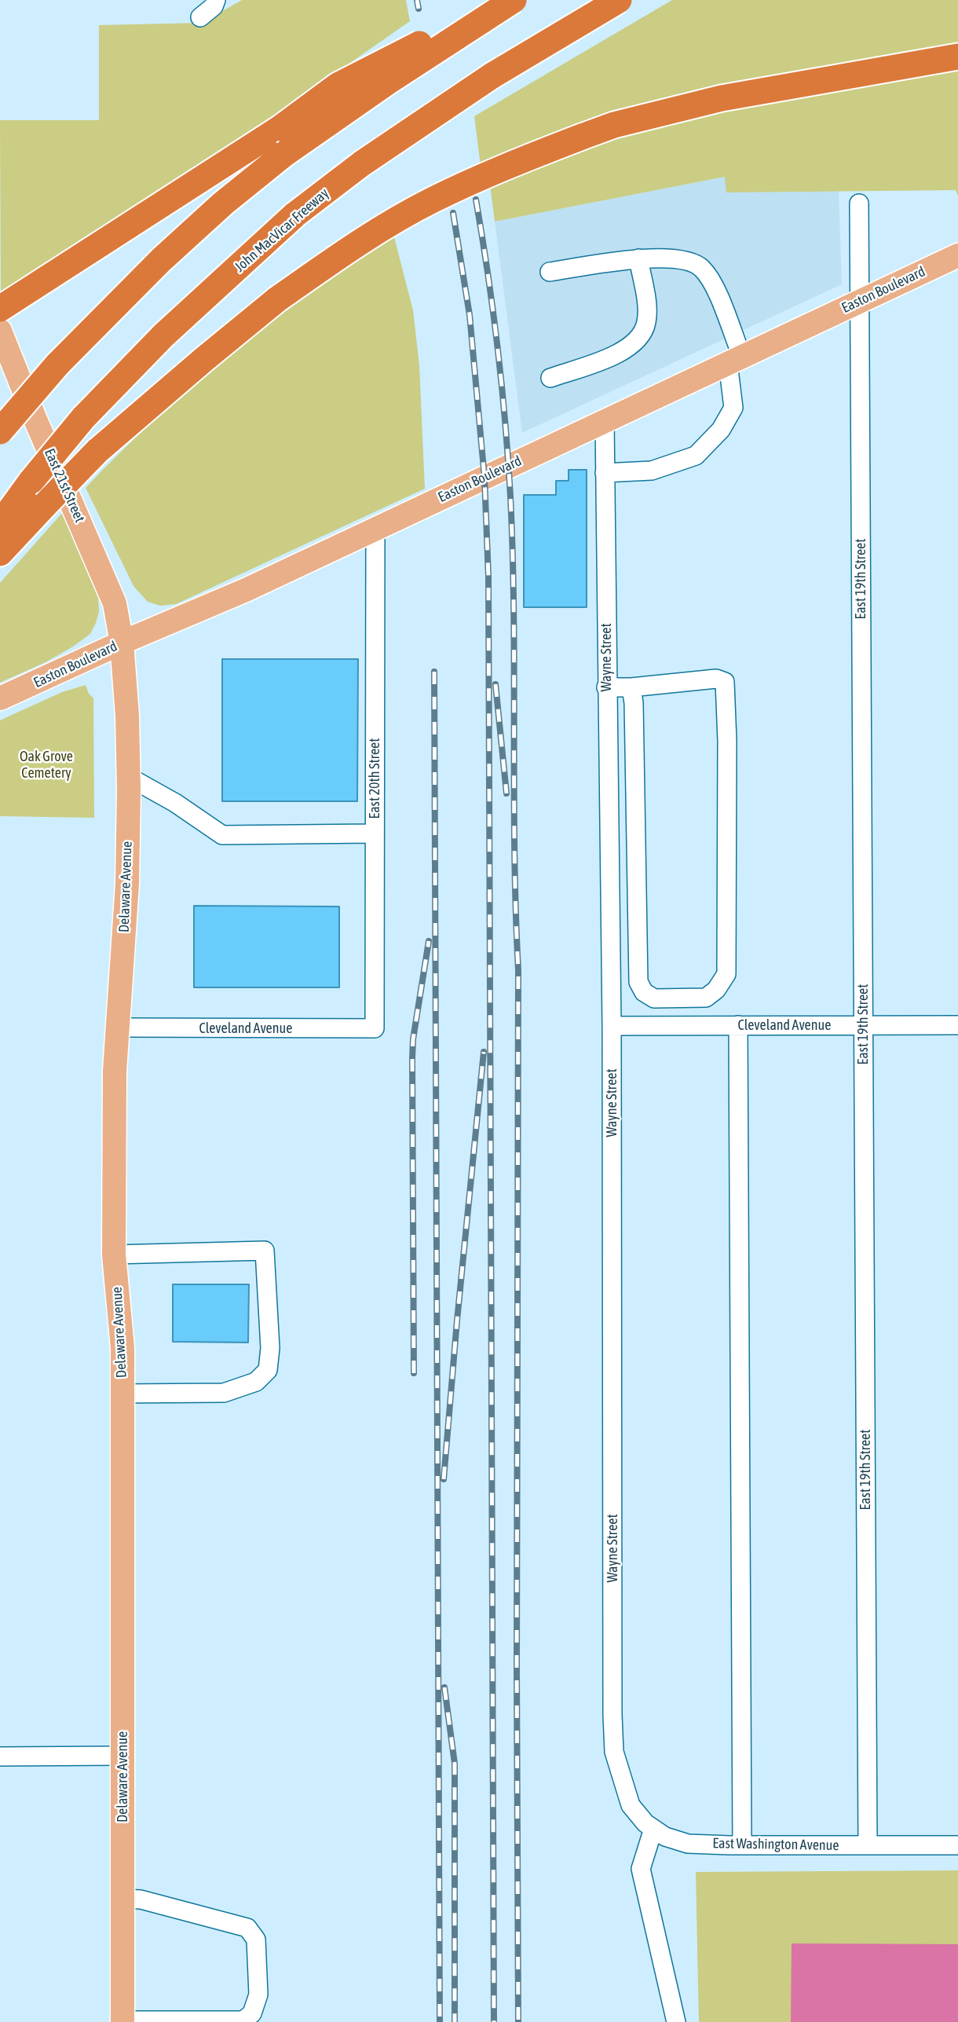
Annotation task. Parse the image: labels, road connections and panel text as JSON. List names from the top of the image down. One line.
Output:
{"streets":{"highway":["John MacVicar Freeway"],"main road":["Easton Boulevard","East 21st Street","Delaware Avenue"],"street":["East 19th Street","Wayne Street","East 20th Street","Cleveland Avenue","East Washington Avenue"]},"crossings":[["Easton Boulevard","East 21st Street"],["Easton Boulevard","East 19th Street"],["Easton Boulevard","Wayne Street"],["Easton Boulevard","East 20th Street"],["Easton Boulevard","Delaware Avenue"],["East 21st Street","Delaware Avenue"],["East 19th Street","Cleveland Avenue"],["East 19th Street","East Washington Avenue"],["Wayne Street","Cleveland Avenue"],["Wayne Street","East Washington Avenue"],["East 20th Street","Cleveland Avenue"],["Delaware Avenue","Cleveland Avenue"]],"parks":["Oak Grove Cemetery"]}
